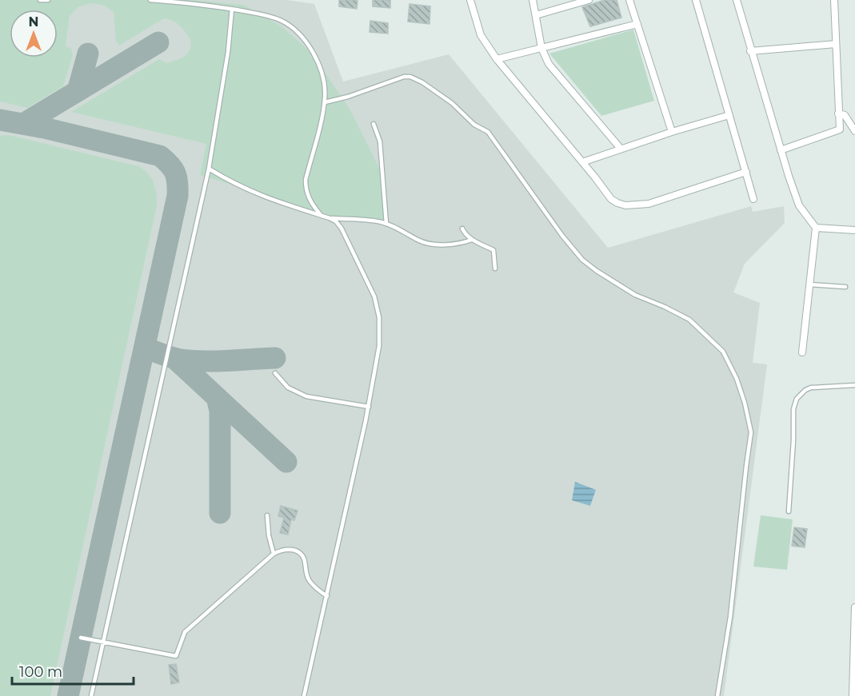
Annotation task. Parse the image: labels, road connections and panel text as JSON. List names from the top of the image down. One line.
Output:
{"scale_bar":"100 m","north":"top"}
